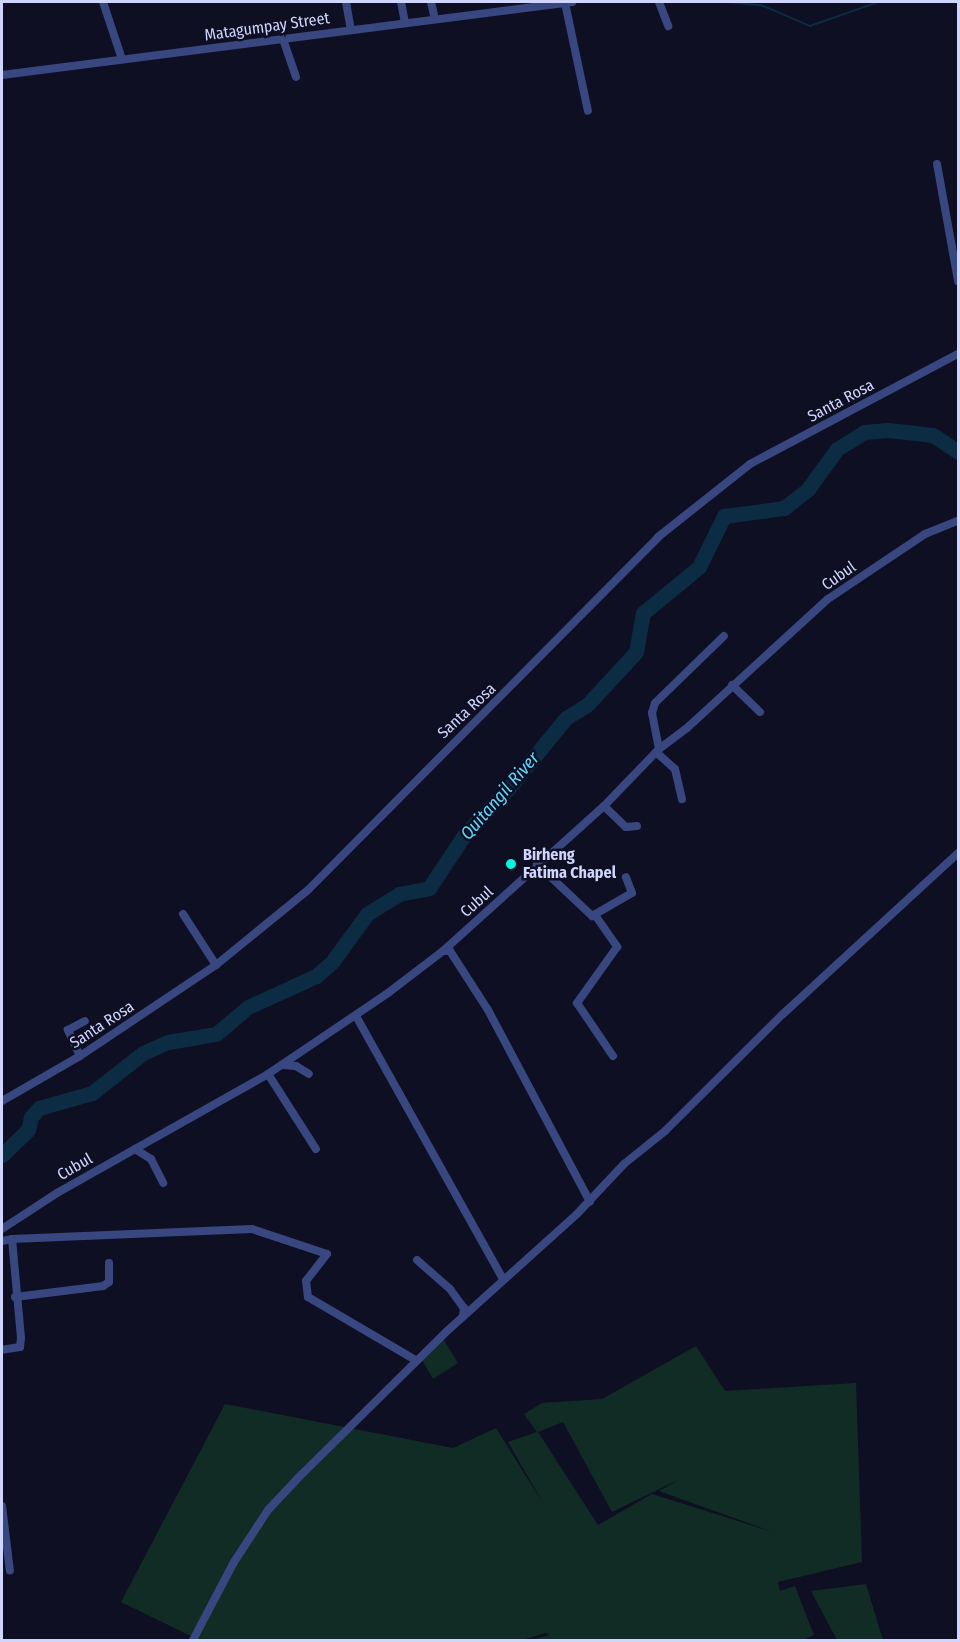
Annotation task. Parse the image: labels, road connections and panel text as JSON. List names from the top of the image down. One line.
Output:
{"streets":{"street":["Matagumpay Street","Santa Rosa","Cubul"]},"water":["Quitangil River"],"places":["Birheng Fatima Chapel"]}
